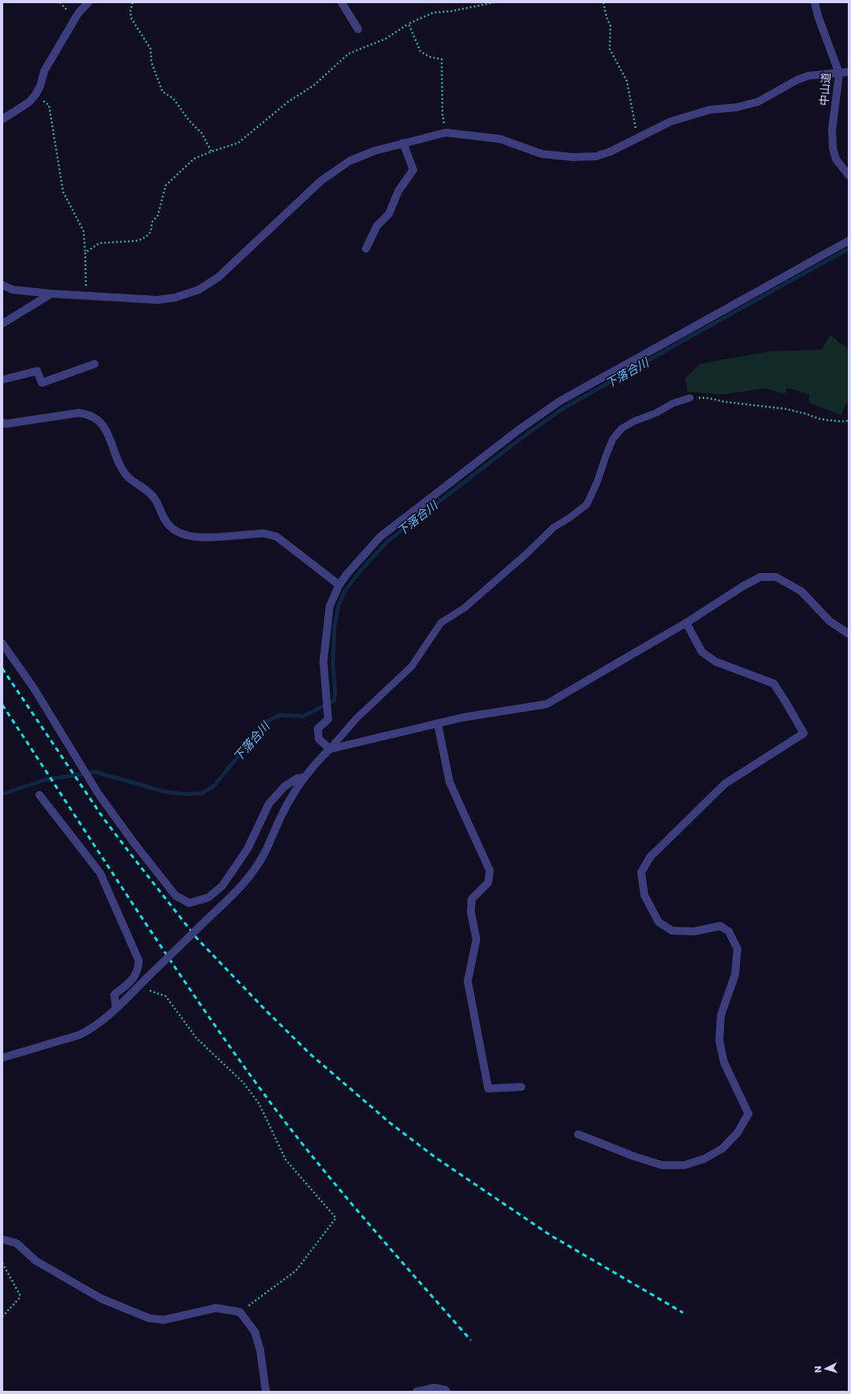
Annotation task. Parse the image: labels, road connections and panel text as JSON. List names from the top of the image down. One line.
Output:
{"streets":{"street":["中山道"]},"water":["下落合川"],"north":"left"}
